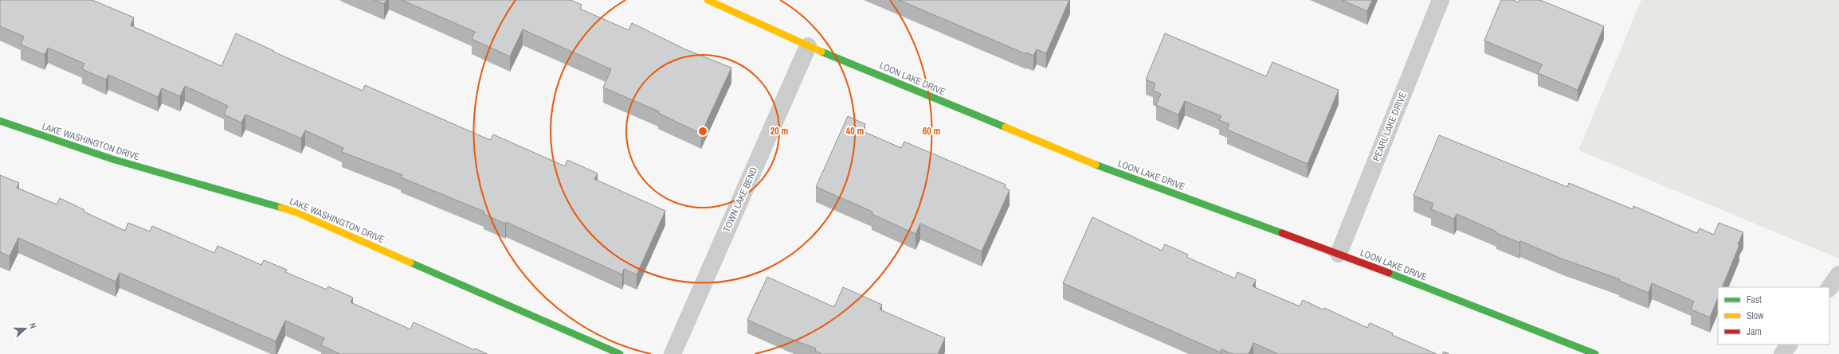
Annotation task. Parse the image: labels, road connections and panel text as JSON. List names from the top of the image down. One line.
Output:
{"streets":{"street":["LOON LAKE DRIVE","PEARL LAKE DRIVE","LAKE WASHINGTON DRIVE","TOWN LAKE BEND"]},"crossings":[["LOON LAKE DRIVE","PEARL LAKE DRIVE"],["LOON LAKE DRIVE","TOWN LAKE BEND"]],"legend":["Fast","Slow","Jam"],"north":"right","rings":["20 m","40 m","60 m"]}
